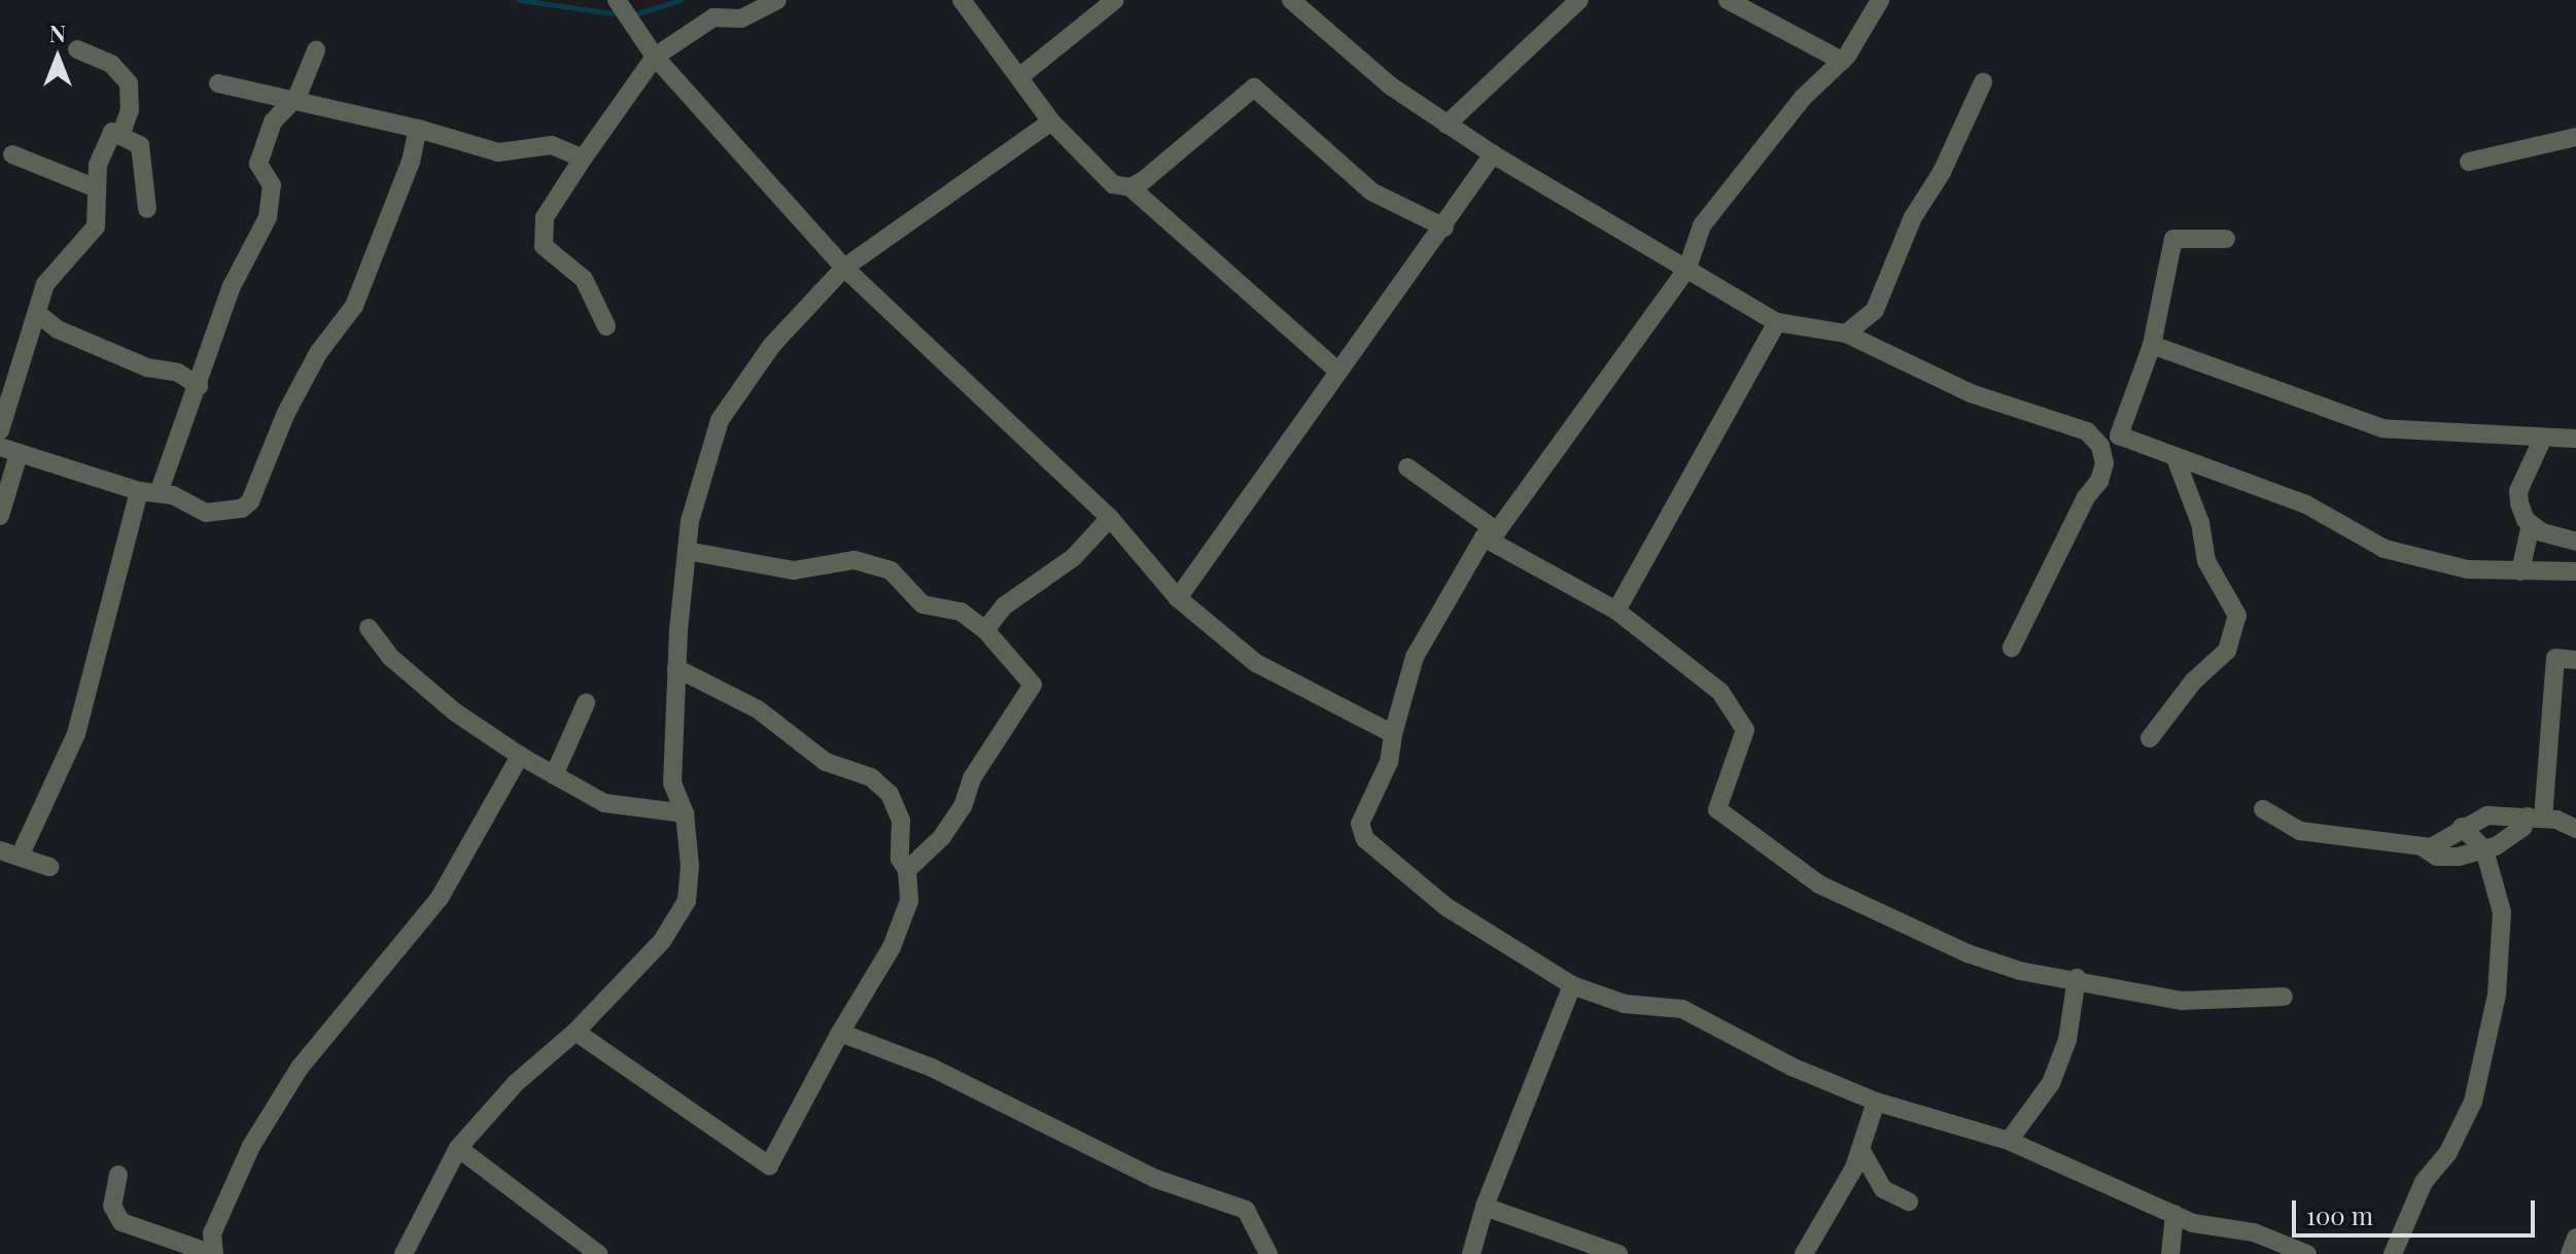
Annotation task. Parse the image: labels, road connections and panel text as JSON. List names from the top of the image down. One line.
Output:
{"scale_bar":"100 m","north":"top"}
